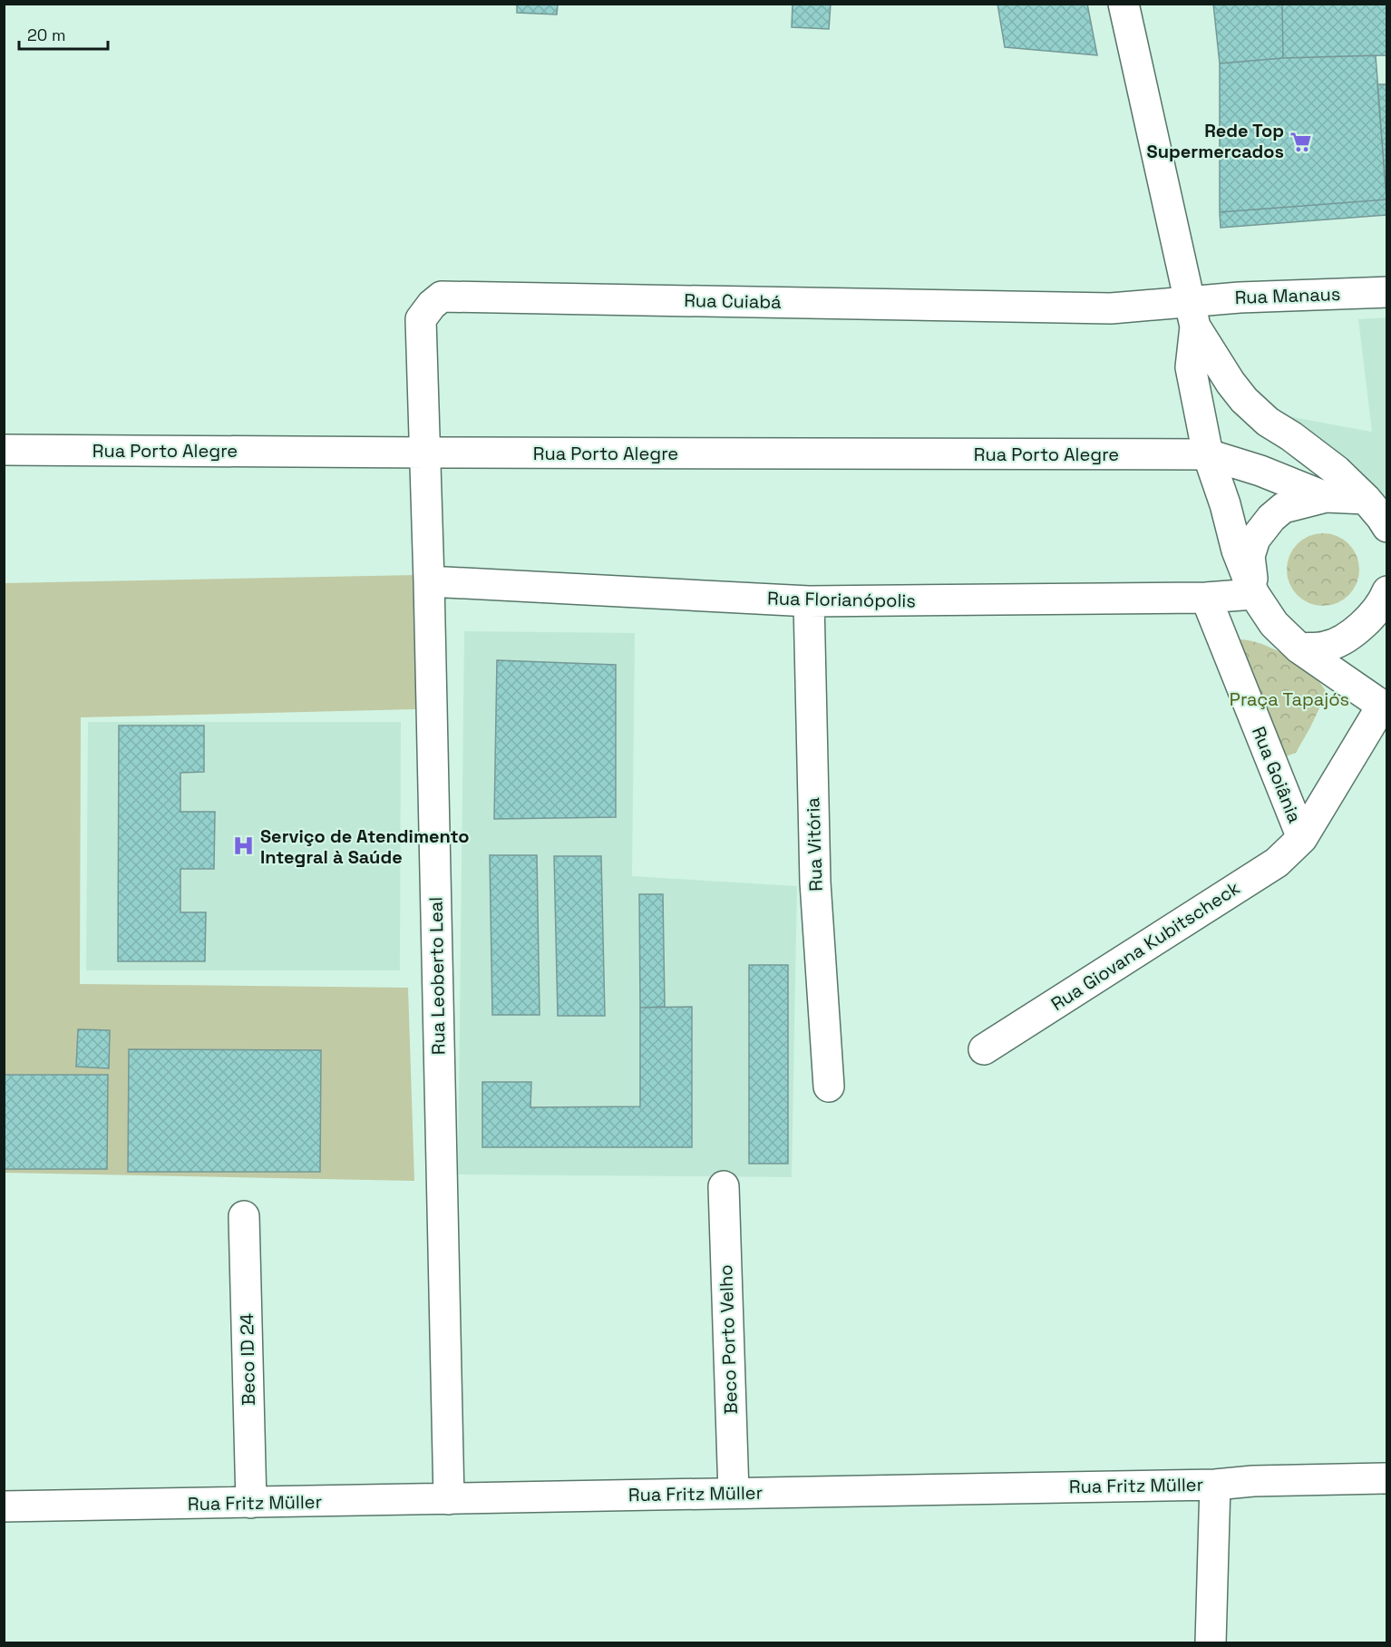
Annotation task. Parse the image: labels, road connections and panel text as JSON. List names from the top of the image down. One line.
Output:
{"streets":{"street":["Rua Manaus","Rua Cuiabá","Rua Porto Alegre","Rua Florianópolis","Rua Goiânia","Rua Vitória","Rua Giovana Kubitscheck","Rua Leoberto Leal","Beco Porto Velho","Beco ID 24","Rua Fritz Müller"]},"crossings":[["Rua Manaus","Rua Cuiabá"],["Rua Cuiabá","Rua Porto Alegre"],["Rua Cuiabá","Rua Leoberto Leal"],["Rua Porto Alegre","Rua Leoberto Leal"],["Rua Florianópolis","Rua Goiânia"],["Rua Florianópolis","Rua Vitória"],["Rua Florianópolis","Rua Leoberto Leal"],["Rua Goiânia","Rua Giovana Kubitscheck"],["Rua Leoberto Leal","Rua Fritz Müller"],["Beco Porto Velho","Rua Fritz Müller"],["Beco ID 24","Rua Fritz Müller"]],"parks":["Praça Tapajós"],"places":{"supermarket":["Rede Top Supermercados"],"hospital":["Serviço de Atendimento Integral à Saúde"]},"scale_bar":"20 m"}
